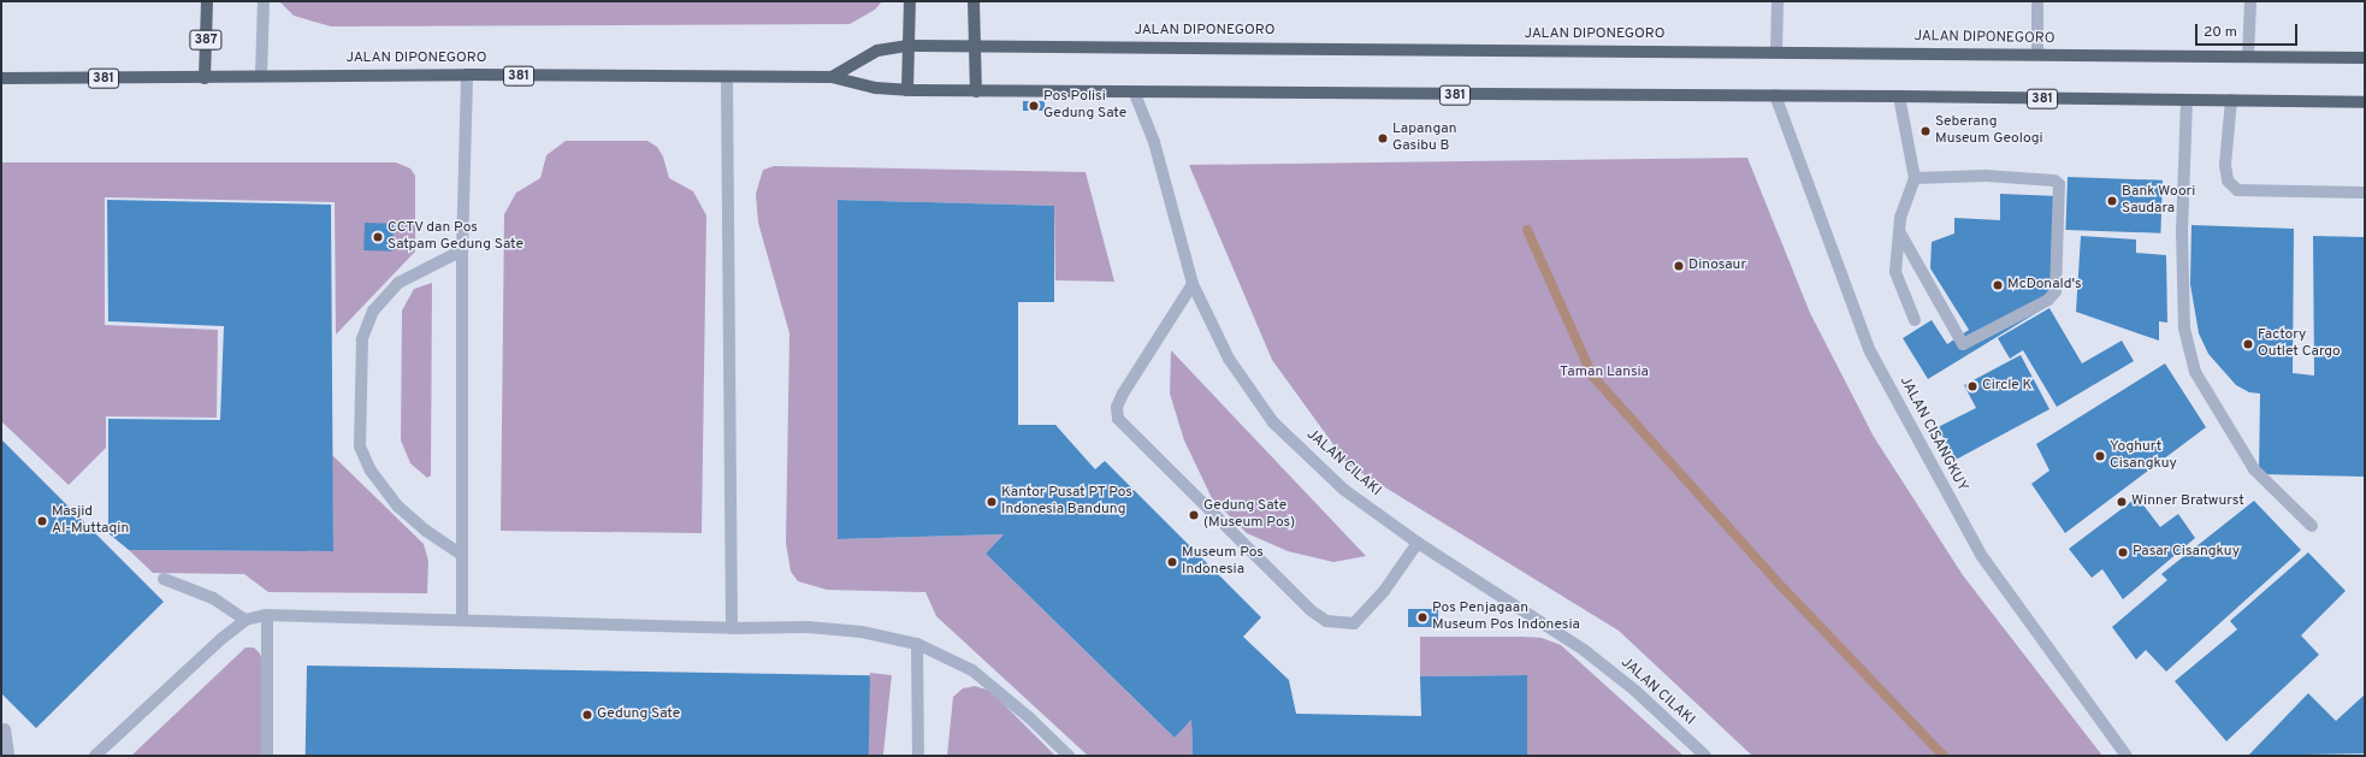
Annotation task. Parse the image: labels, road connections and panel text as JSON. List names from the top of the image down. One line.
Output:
{"streets":{"main road":["JALAN DIPONEGORO","387","381"],"street":["JALAN CISANGKUY","JALAN CILAKI"]},"crossings":[["JALAN DIPONEGORO","387"],["JALAN DIPONEGORO","JALAN CISANGKUY"],["JALAN DIPONEGORO","JALAN CILAKI"]],"parks":["Taman Lansia"],"places":["Pos Polisi Gedung Sate","Seberang Museum Geologi","Lapangan Gasibu B","Bank Woori Saudara","CCTV dan Pos Satpam Gedung Sate","Dinosaur","McDonald's","Factory Outlet Cargo","Circle K","Yoghurt Cisangkuy","Kantor Pusat PT Pos Indonesia Bandung","Winner Bratwurst","Gedung Sate (Museum Pos)","Masjid Al-Muttaqin","Pasar Cisangkuy","Museum Pos Indonesia","Pos Penjagaan Museum Pos Indonesia","Gedung Sate"],"scale_bar":"20 m"}
